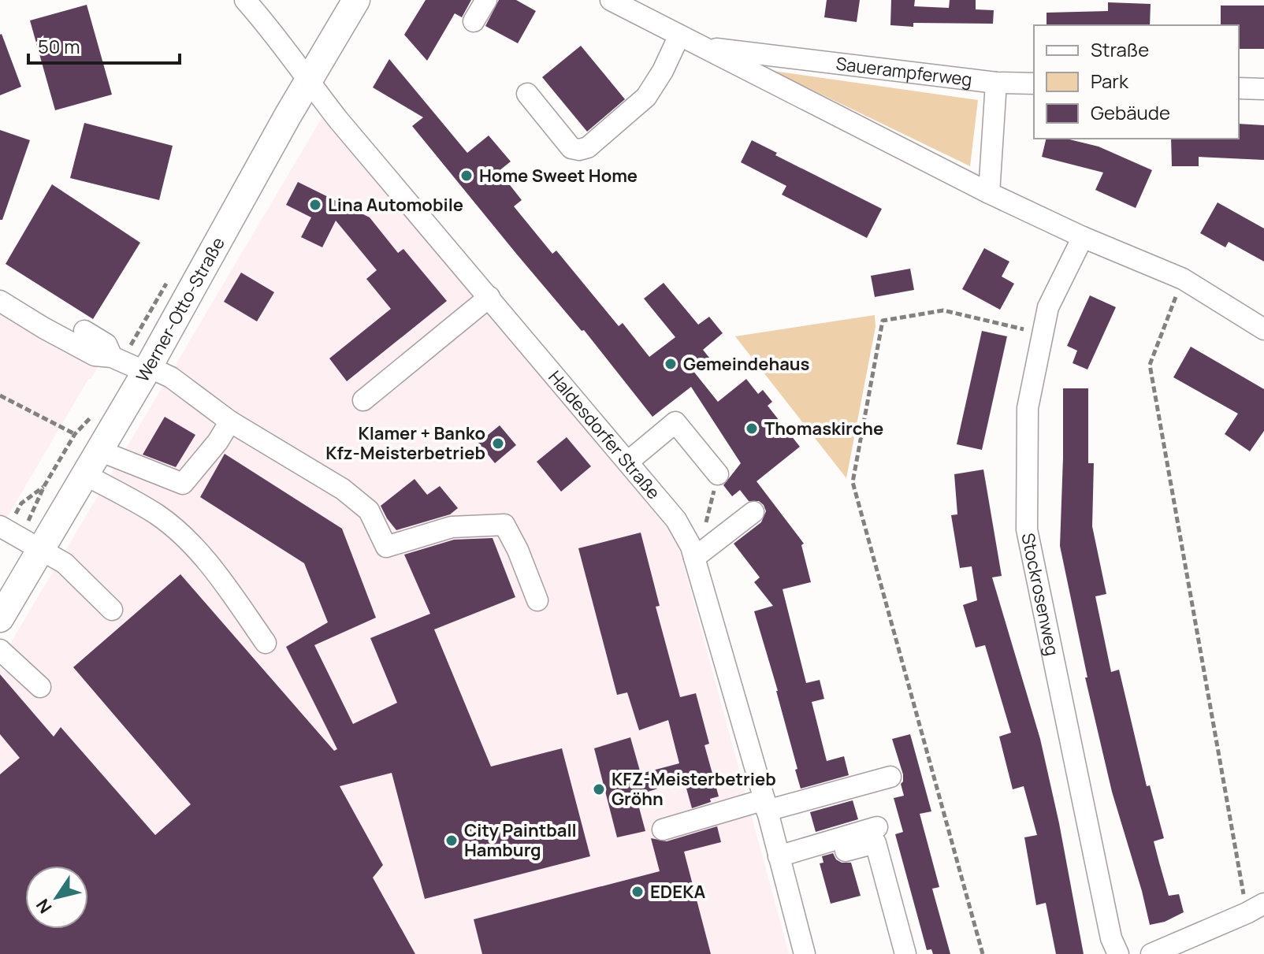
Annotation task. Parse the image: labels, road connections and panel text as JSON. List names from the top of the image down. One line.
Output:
{"streets":{"main road":["Werner-Otto-Straße"],"street":["Sauerampferweg","Haldesdorfer Straße","Stockrosenweg"]},"crossings":[["Sauerampferweg","Stockrosenweg"],["Werner-Otto-Straße","Haldesdorfer Straße"]],"places":["Home Sweet Home","Lina Automobile","Gemeindehaus","Thomaskirche","Klamer + Banko Kfz-Meisterbetrieb","KFZ-Meisterbetrieb Gröhn","City Paintball Hamburg","EDEKA"],"legend":["Straße","Park","Gebäude"],"scale_bar":"50 m","north":"bottom left"}
